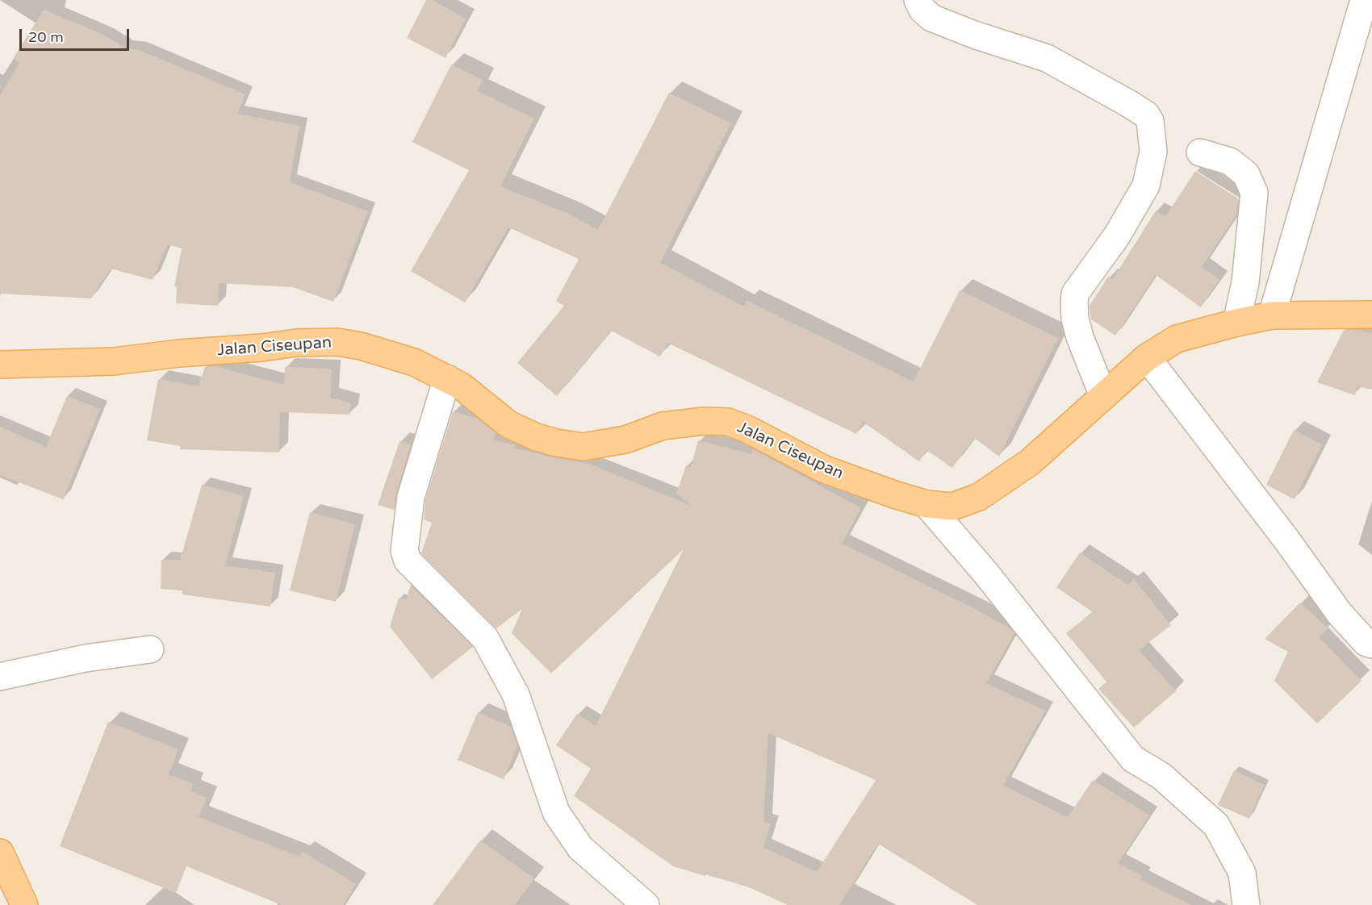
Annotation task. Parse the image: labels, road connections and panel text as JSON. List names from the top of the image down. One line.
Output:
{"streets":{"main road":["Jalan Ciseupan"]},"scale_bar":"20 m"}
